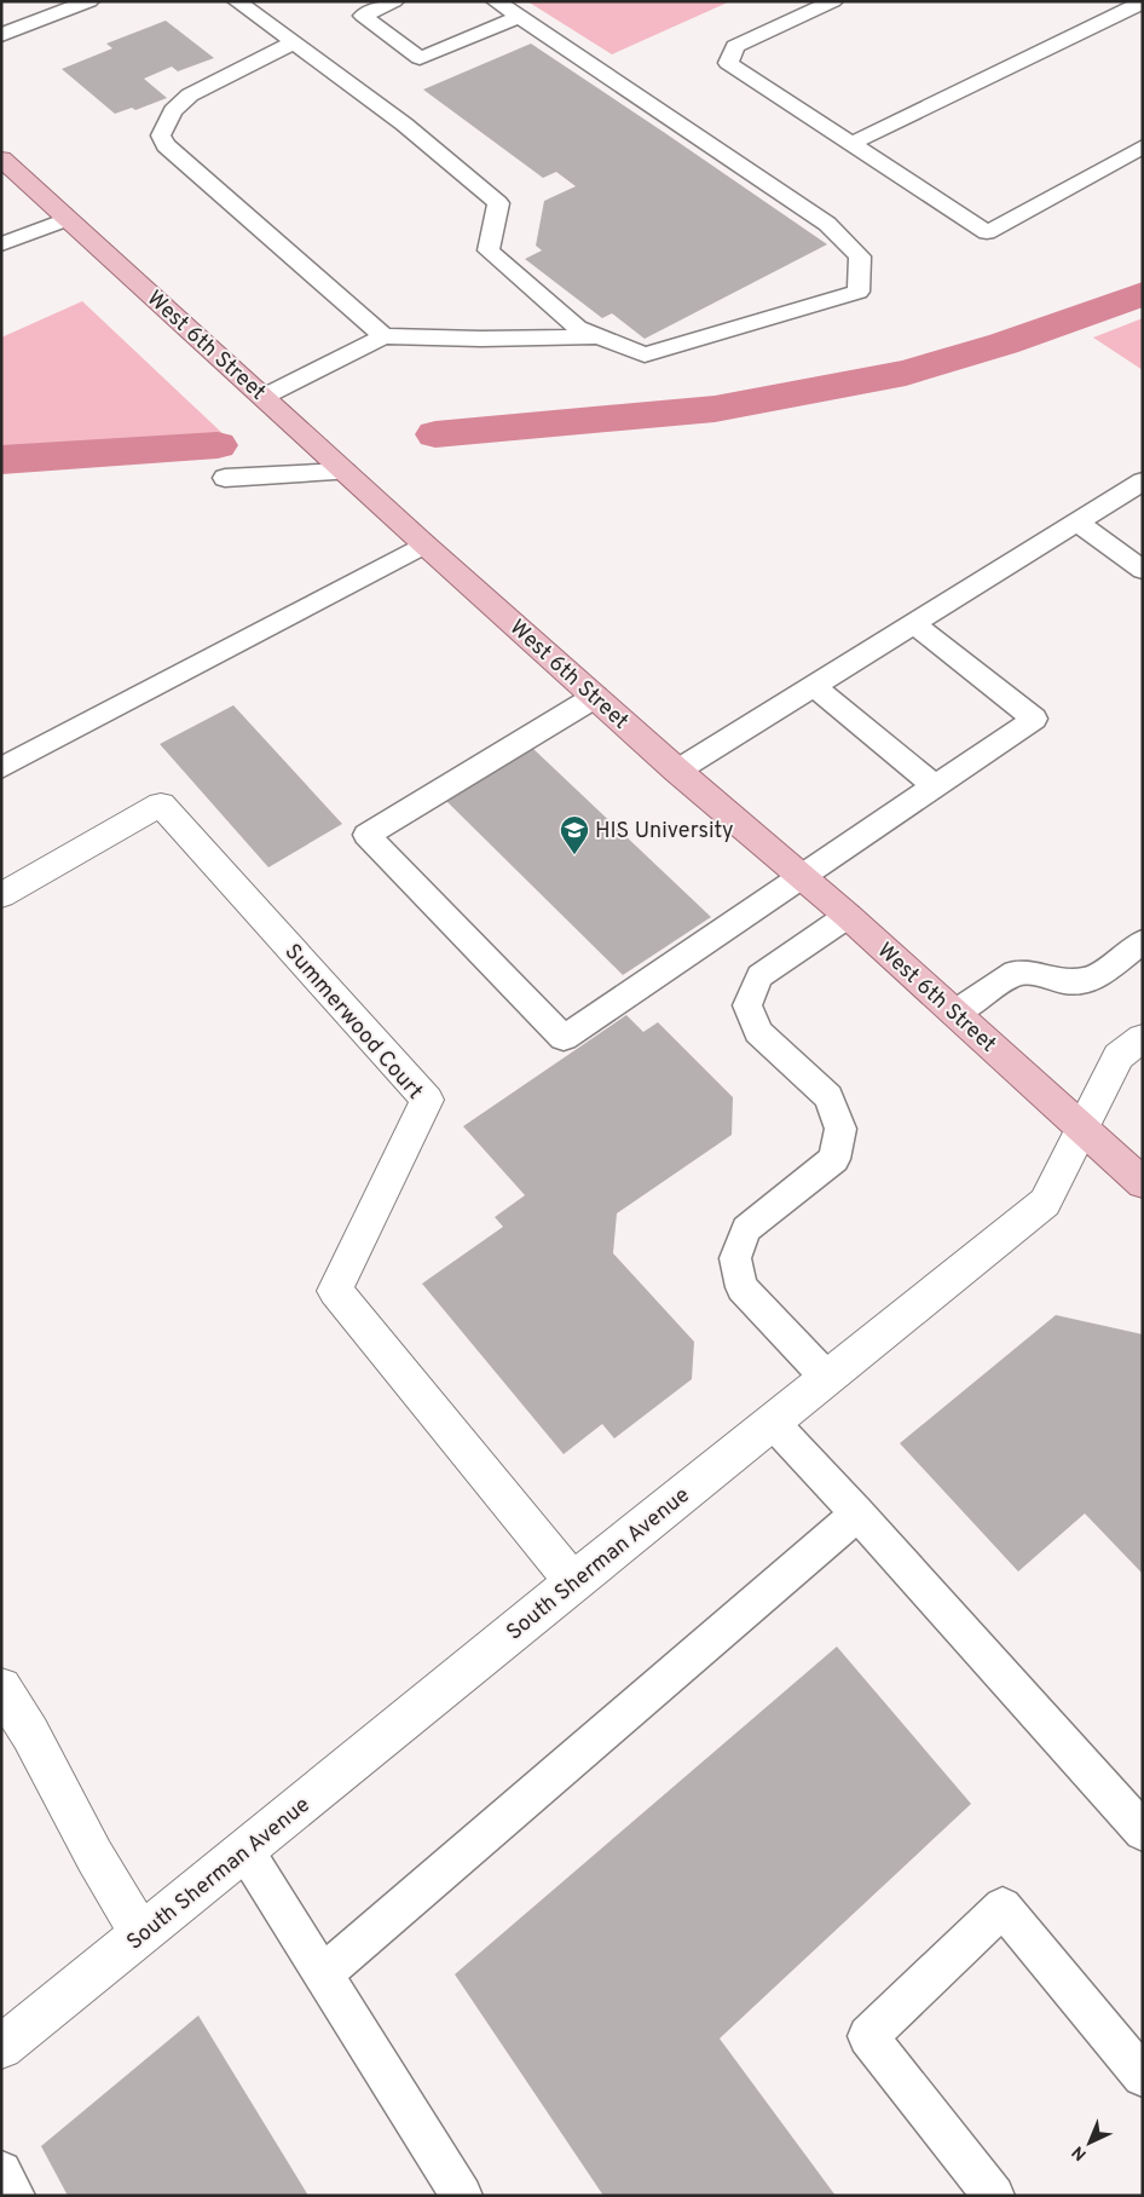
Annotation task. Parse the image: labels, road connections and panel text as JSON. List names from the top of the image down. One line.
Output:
{"streets":{"main road":["West 6th Street"],"street":["Summerwood Court","South Sherman Avenue"]},"crossings":[["West 6th Street","South Sherman Avenue"],["Summerwood Court","South Sherman Avenue"]],"places":{"school or university":["HIS University"]},"north":"bottom left"}
